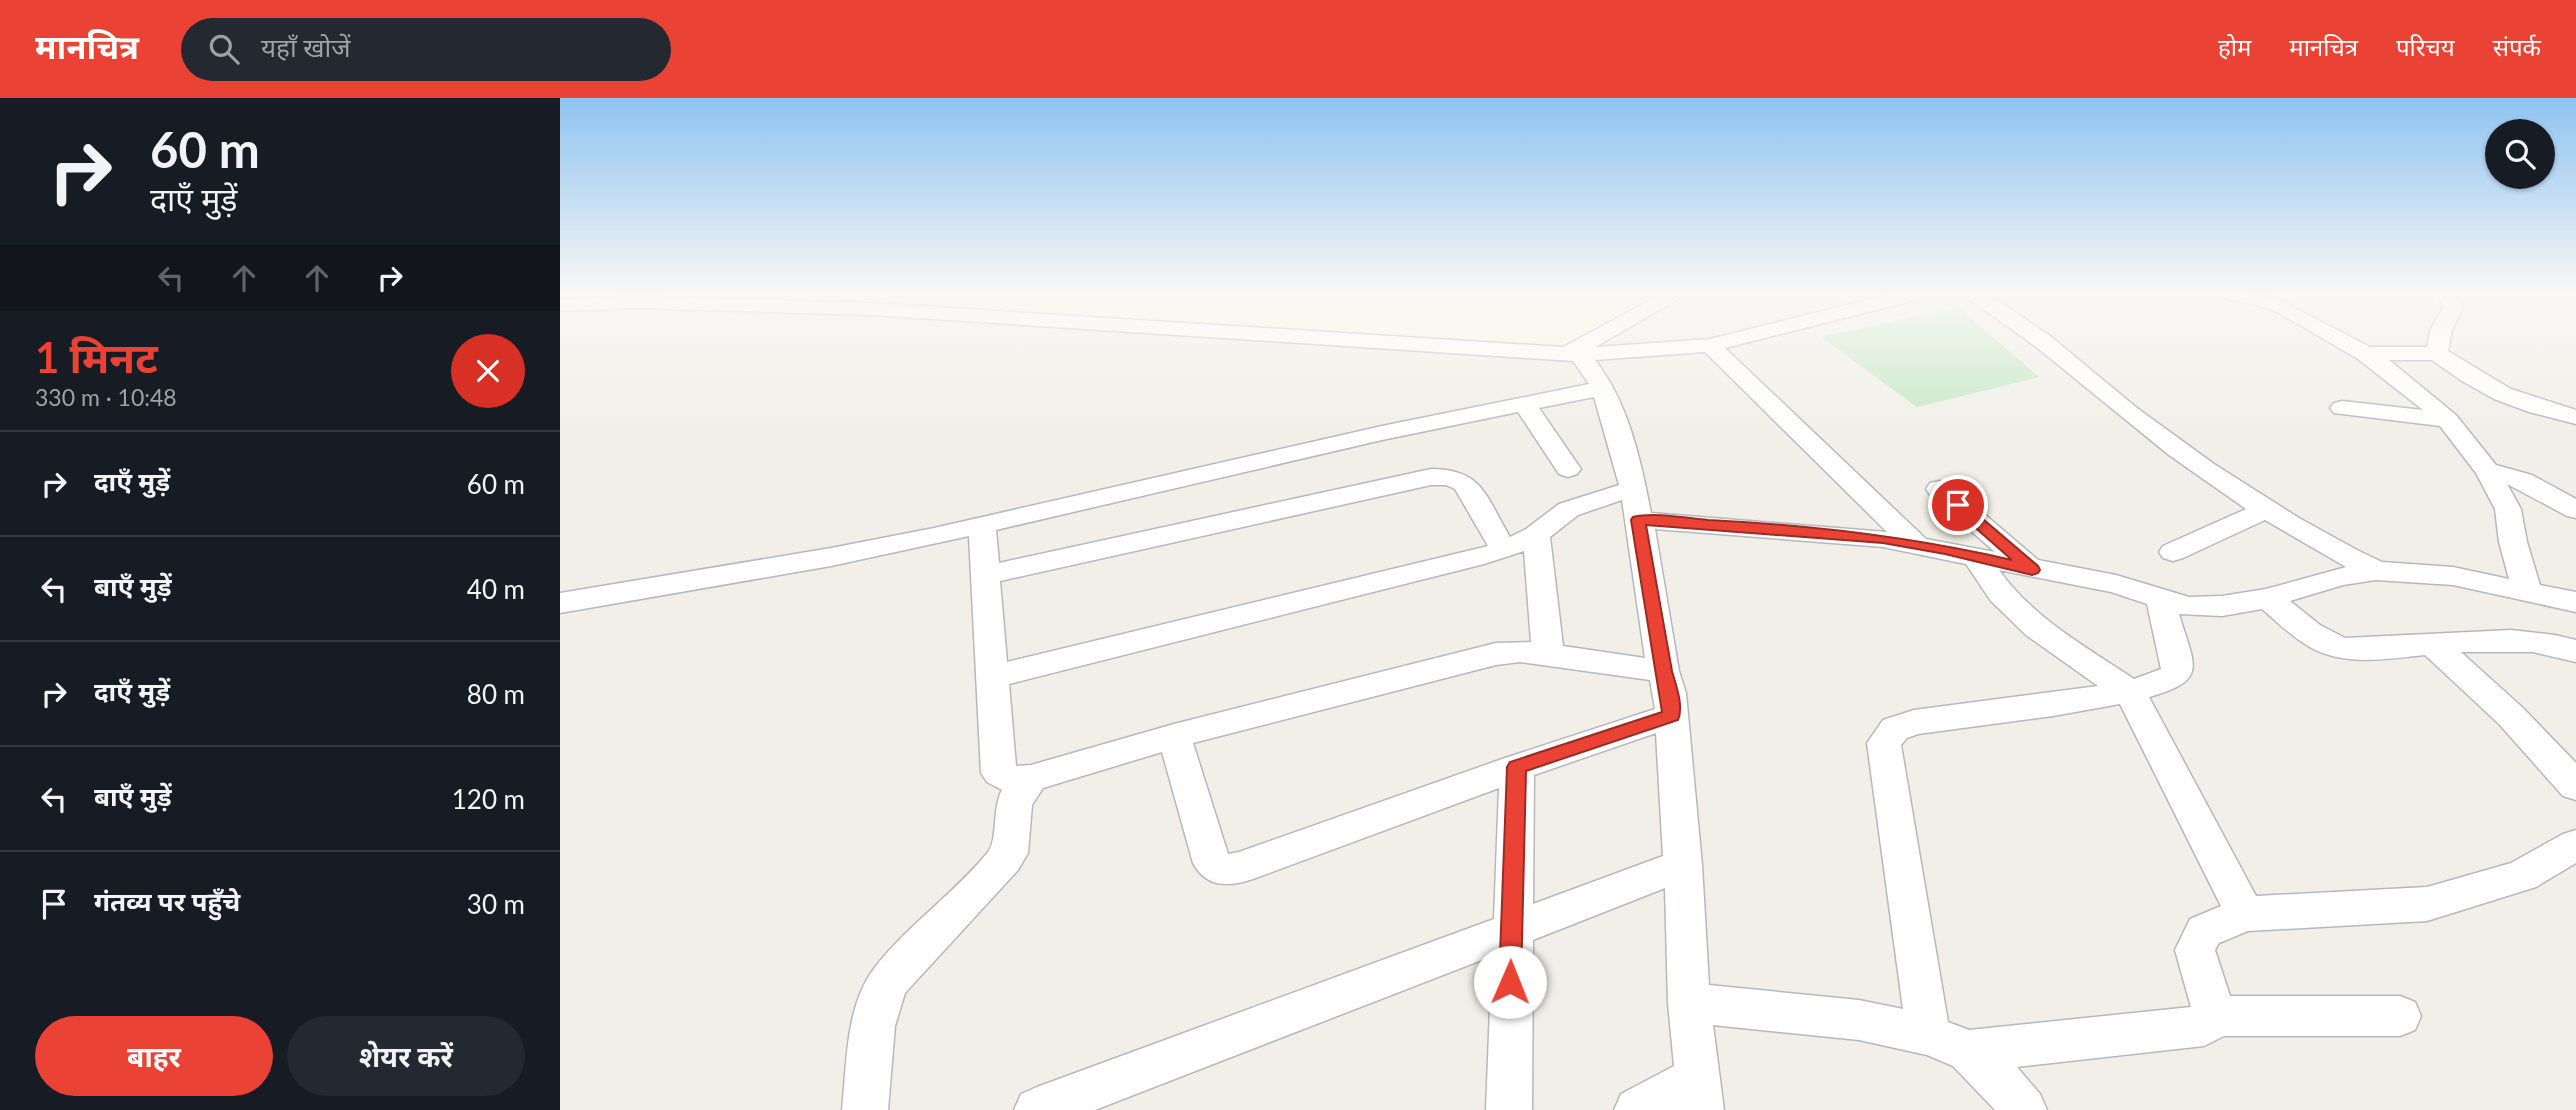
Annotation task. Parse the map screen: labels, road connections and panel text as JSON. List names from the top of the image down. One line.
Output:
{"page":{"header":"मानचित्र","search":"यहाँ खोजें","nav":["होम","मानचित्र","परिचय","संपर्क"],"turn":["60 m","दाएँ मुड़ें"],"heading":["1 मिनट","330 m · 10:48"],"list":[{"name":"दाएँ मुड़ें","value":"60 m"},{"name":"बाएँ मुड़ें","value":"40 m"},{"name":"दाएँ मुड़ें","value":"80 m"},{"name":"बाएँ मुड़ें","value":"120 m"},{"name":"गंतव्य पर पहुँचे","value":"30 m"}],"buttons":["बाहर","शेयर करें"]}}
